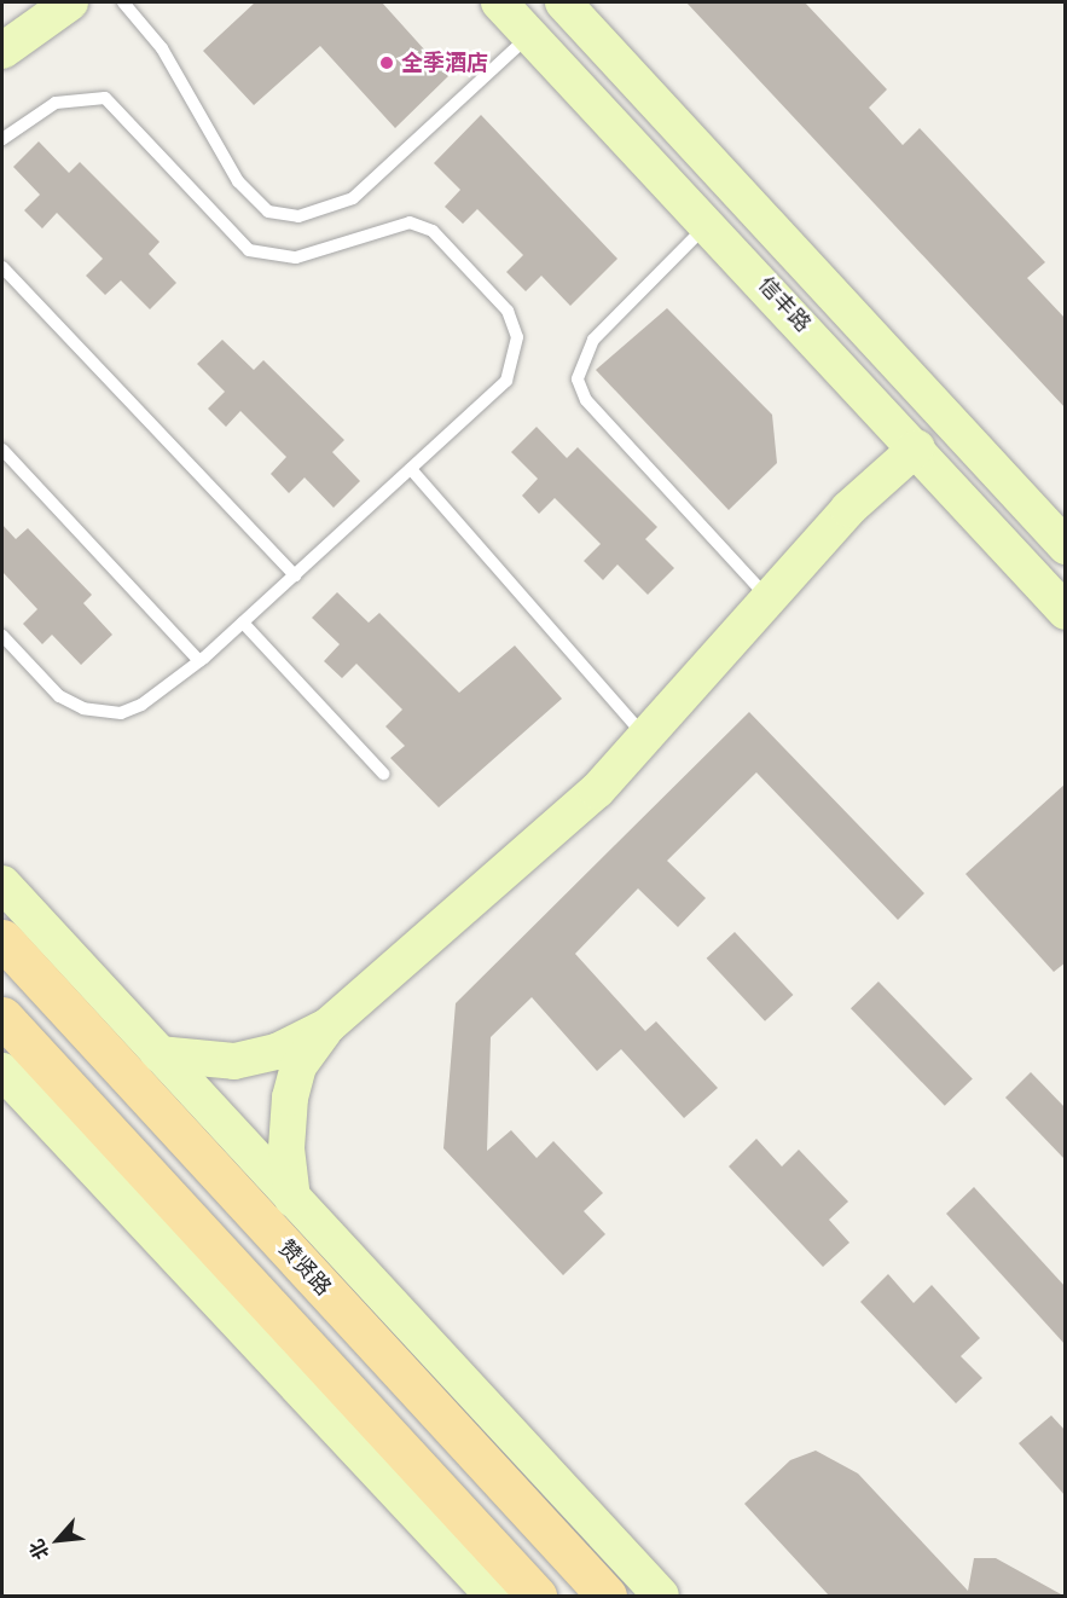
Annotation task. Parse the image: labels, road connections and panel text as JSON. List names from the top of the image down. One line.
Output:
{"streets":{"main road":["赞贤路"],"street":["信丰路"]},"places":["全季酒店"],"north":"bottom left"}
